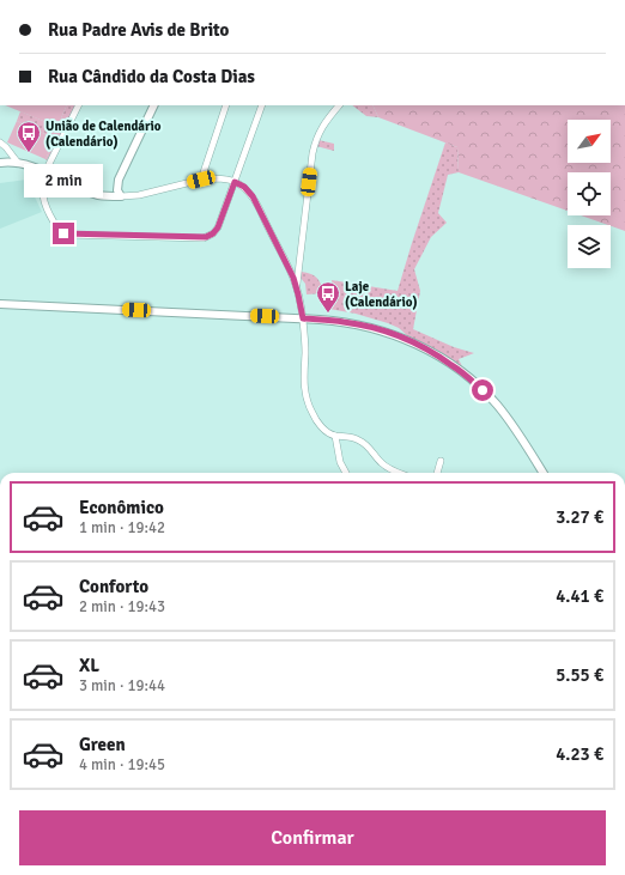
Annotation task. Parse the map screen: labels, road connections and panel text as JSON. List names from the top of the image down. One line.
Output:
{"places":{"bus stop":["União de Calendário (Calendário)","Laje (Calendário)"]},"north":"top right","page":{"banner":["Rua Padre Avis de Brito","Rua Cândido da Costa Dias"],"bubble":"2 min","list":[{"name":"Econômico","note":"1 min · 19:42","value":"3.27 €"},{"name":"Conforto","note":"2 min · 19:43","value":"4.41 €"},{"name":"XL","note":"3 min · 19:44","value":"5.55 €"},{"name":"Green","note":"4 min · 19:45","value":"4.23 €"}],"buttons":"Confirmar"}}
